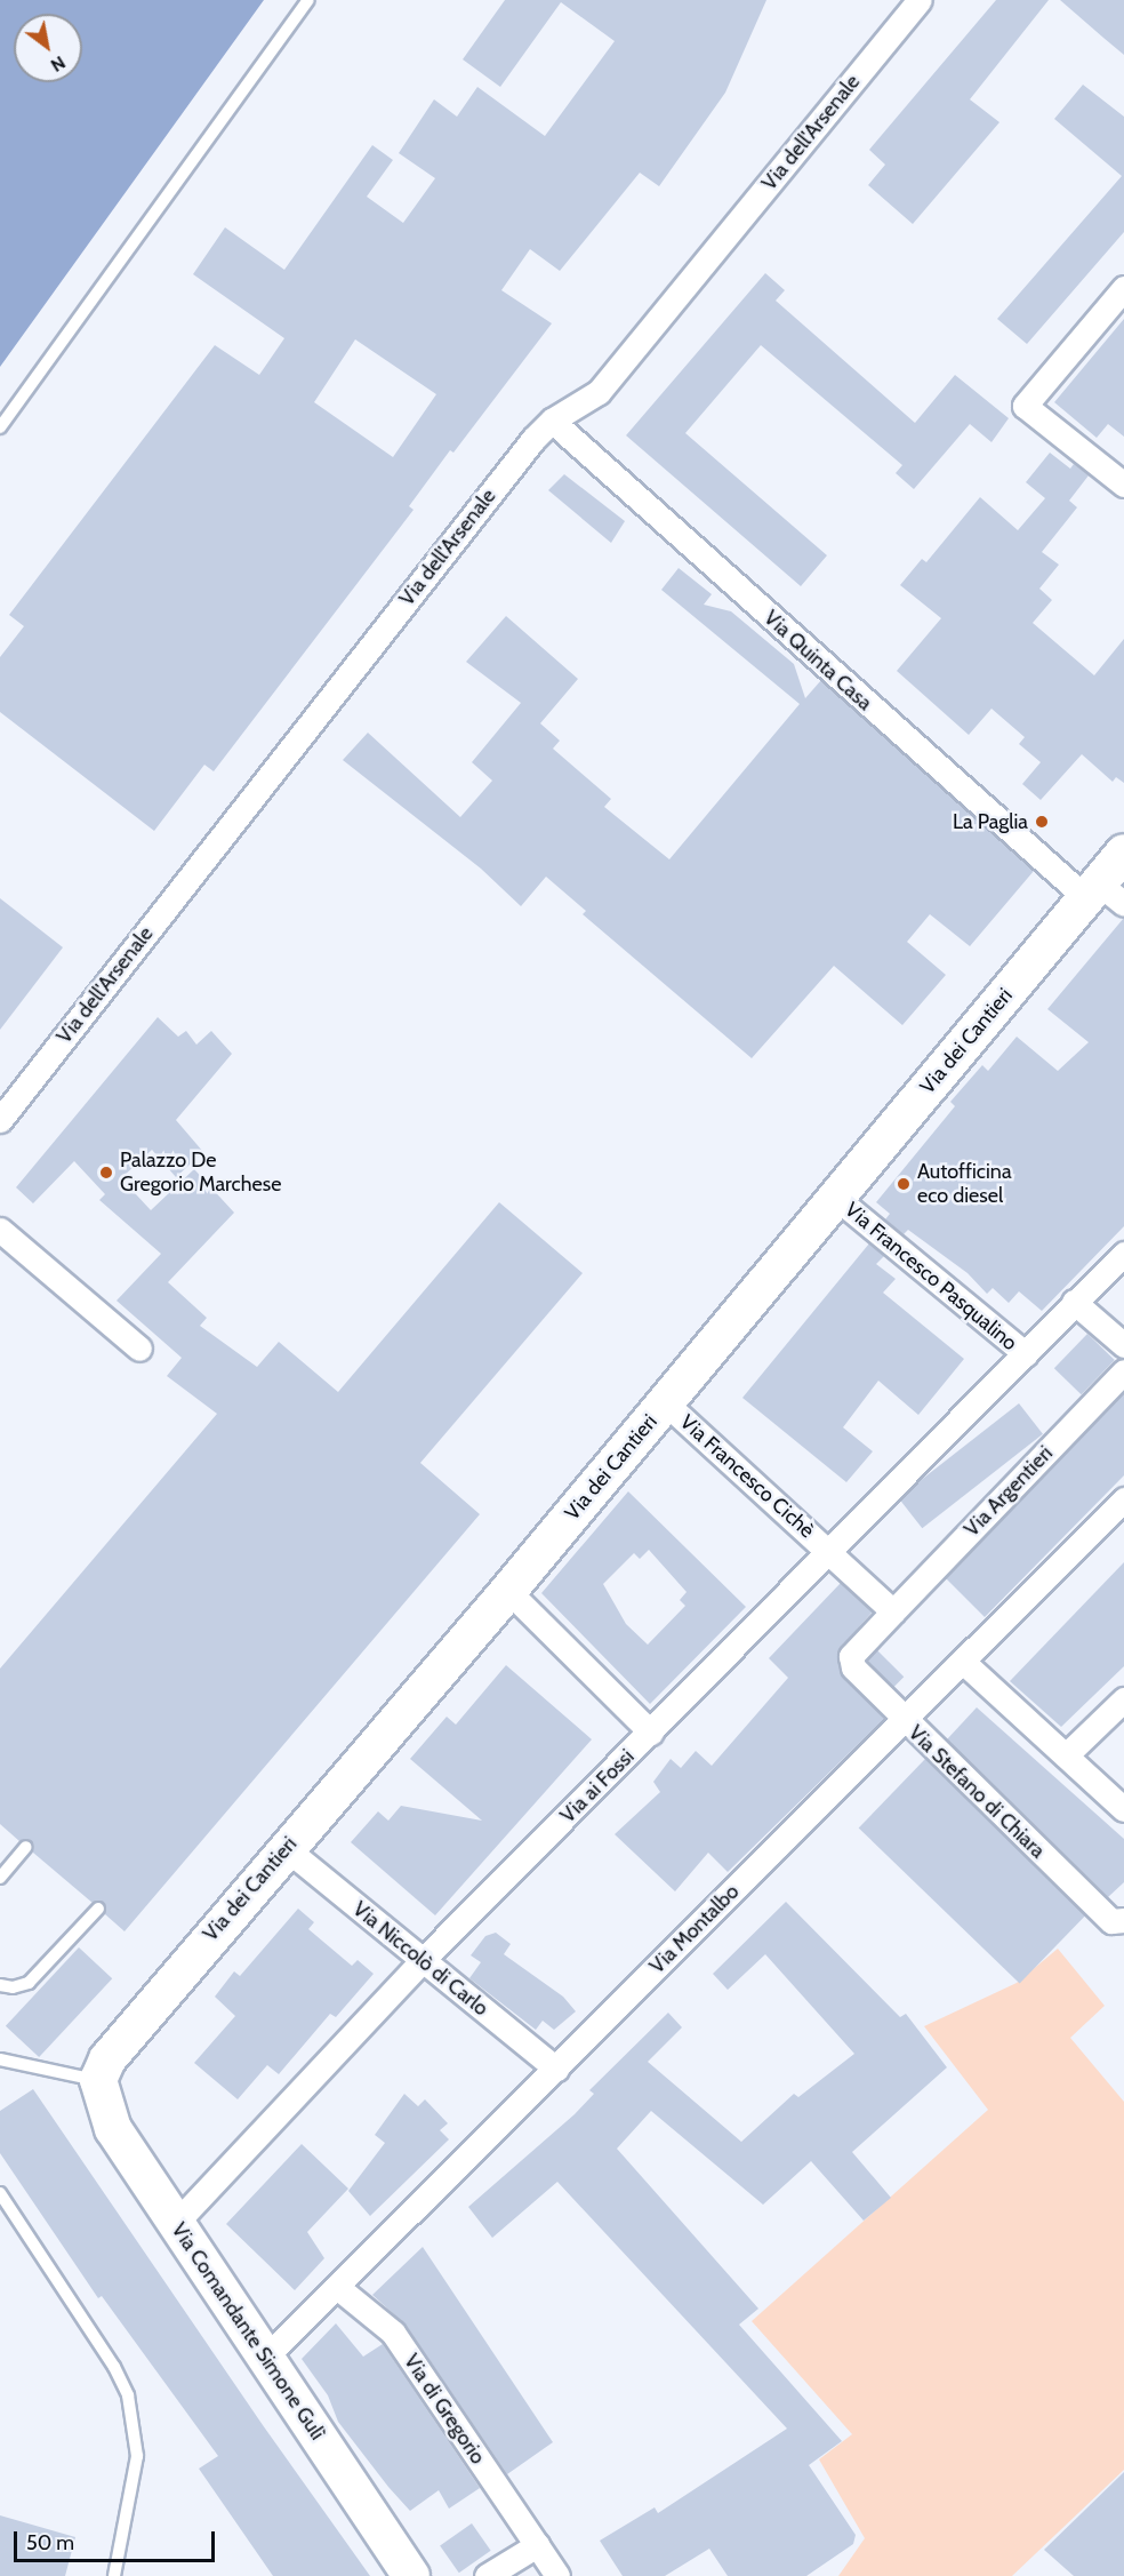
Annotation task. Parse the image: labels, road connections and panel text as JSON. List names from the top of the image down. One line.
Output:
{"streets":{"main road":["Via dei Cantieri","Via Comandante Simone Gulì"],"street":["Via dell'Arsenale","Via Quinta Casa","Via Francesco Pasqualino","Via Francesco Cichè","Via Argentieri","Via ai Fossi","Via Stefano di Chiara","Via Montalbo","Via Niccolò di Carlo","Via di Gregorio"]},"crossings":[["Via dell'Arsenale","Via Quinta Casa"],["Via Quinta Casa","Via dei Cantieri"],["Via dei Cantieri","Via Francesco Pasqualino"],["Via dei Cantieri","Via Francesco Cichè"],["Via dei Cantieri","Via Niccolò di Carlo"],["Via dei Cantieri","Via Comandante Simone Gulì"],["Via Francesco Pasqualino","Via ai Fossi"],["Via Francesco Cichè","Via Argentieri"],["Via Francesco Cichè","Via ai Fossi"],["Via Argentieri","Via Stefano di Chiara"],["Via ai Fossi","Via Niccolò di Carlo"],["Via ai Fossi","Via Comandante Simone Gulì"],["Via Stefano di Chiara","Via Montalbo"],["Via Montalbo","Via Niccolò di Carlo"],["Via Montalbo","Via Comandante Simone Gulì"],["Via Montalbo","Via di Gregorio"]],"places":["La Paglia","Palazzo De Gregorio Marchese","Autofficina eco diesel"],"scale_bar":"50 m","north":"bottom right"}
